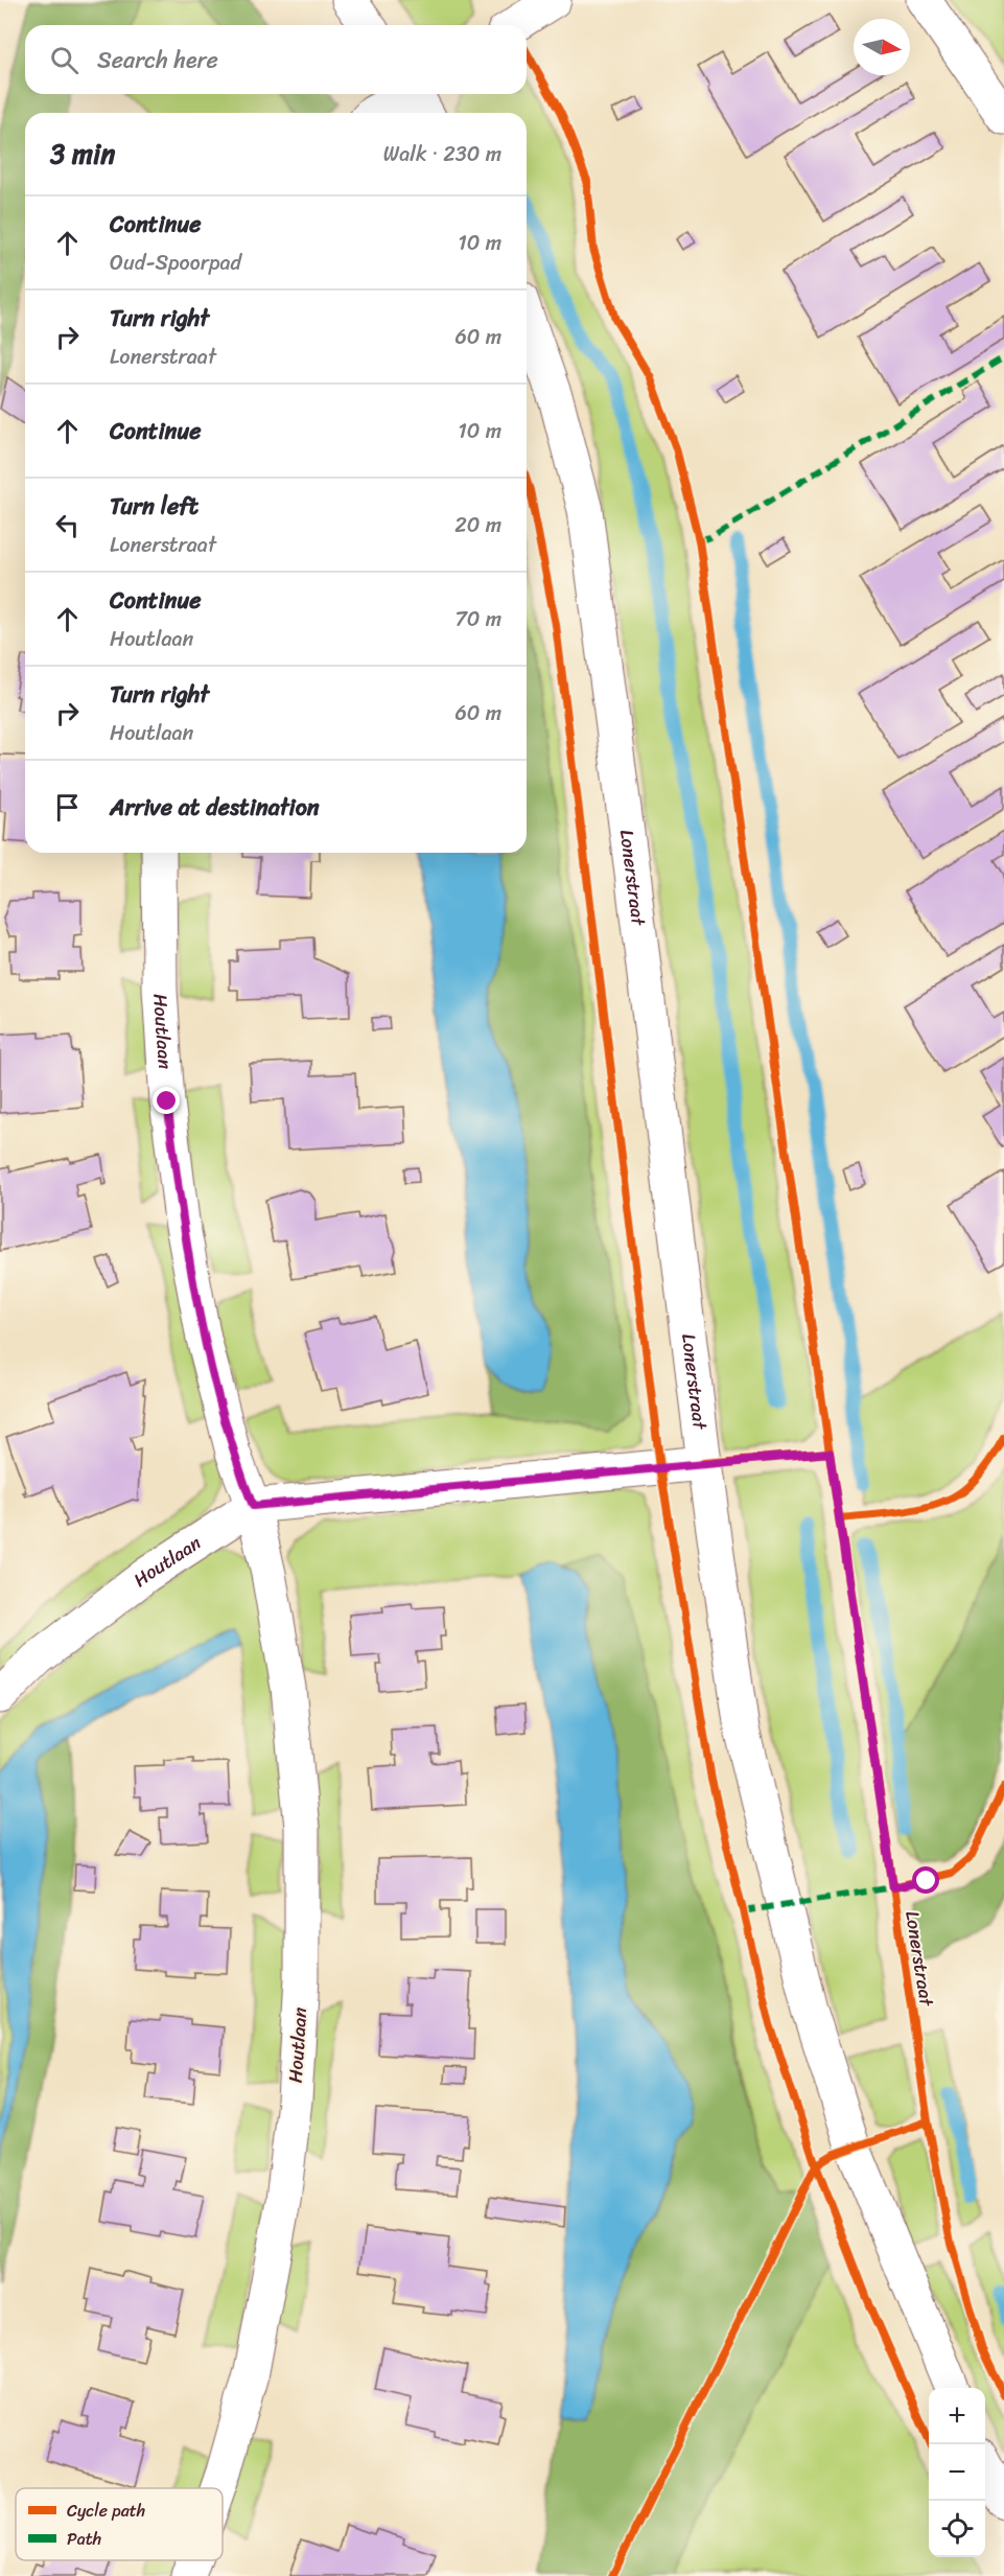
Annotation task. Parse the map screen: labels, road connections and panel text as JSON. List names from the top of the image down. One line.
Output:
{"streets":{"street":["Lonerstraat","Houtlaan"]},"crossings":[["Lonerstraat","Houtlaan"]],"legend":["Cycle path","Path"],"north":"right","page":{"search":"Search here","heading":["3 min","Walk · 230 m"],"list":[["Continue","Oud-Spoorpad","10 m"],["Turn right","Lonerstraat","60 m"],["Continue","10 m"],["Turn left","Lonerstraat","20 m"],["Continue","Houtlaan","70 m"],["Turn right","Houtlaan","60 m"],"Arrive at destination"],"map_buttons":["+","−"]}}
